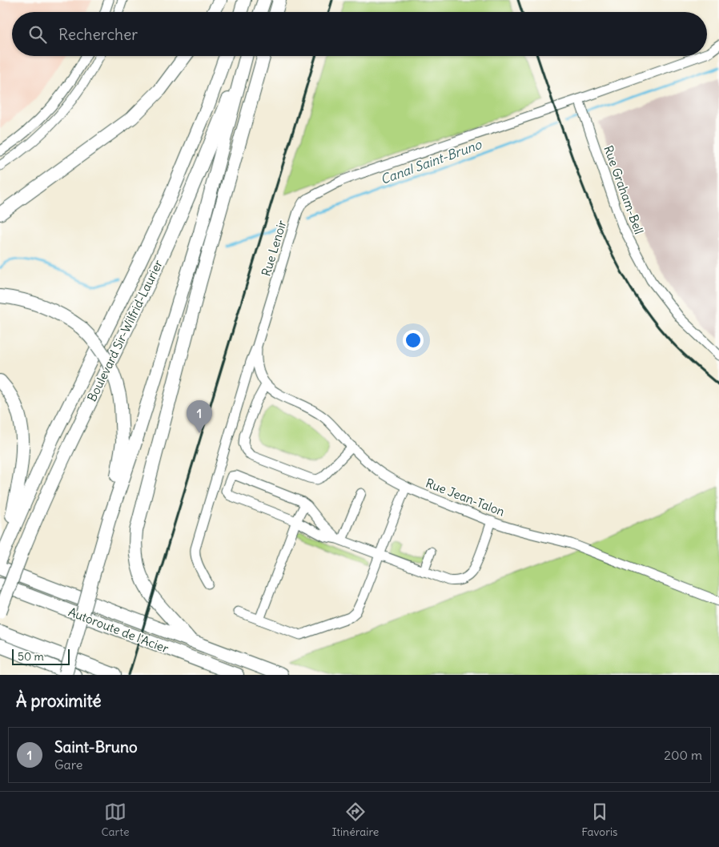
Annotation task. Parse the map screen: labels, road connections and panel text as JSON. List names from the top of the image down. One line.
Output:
{"streets":{"highway":["Boulevard Sir-Wilfrid-Laurier","Autoroute de l'Acier"],"street":["Rue Graham-Bell","Rue Lenoir","Rue Jean-Talon"]},"crossings":[["Rue Graham-Bell","Rue Lenoir"]],"water":["Canal Saint-Bruno"],"scale_bar":"50 m","page":{"search":"Rechercher","pins":"1","scale":"50 m","heading":"À proximité","list":[{"mark":"1","name":"Saint-Bruno","note":"Gare","value":"200 m"}],"nav":["Carte","Itinéraire","Favoris"]}}
